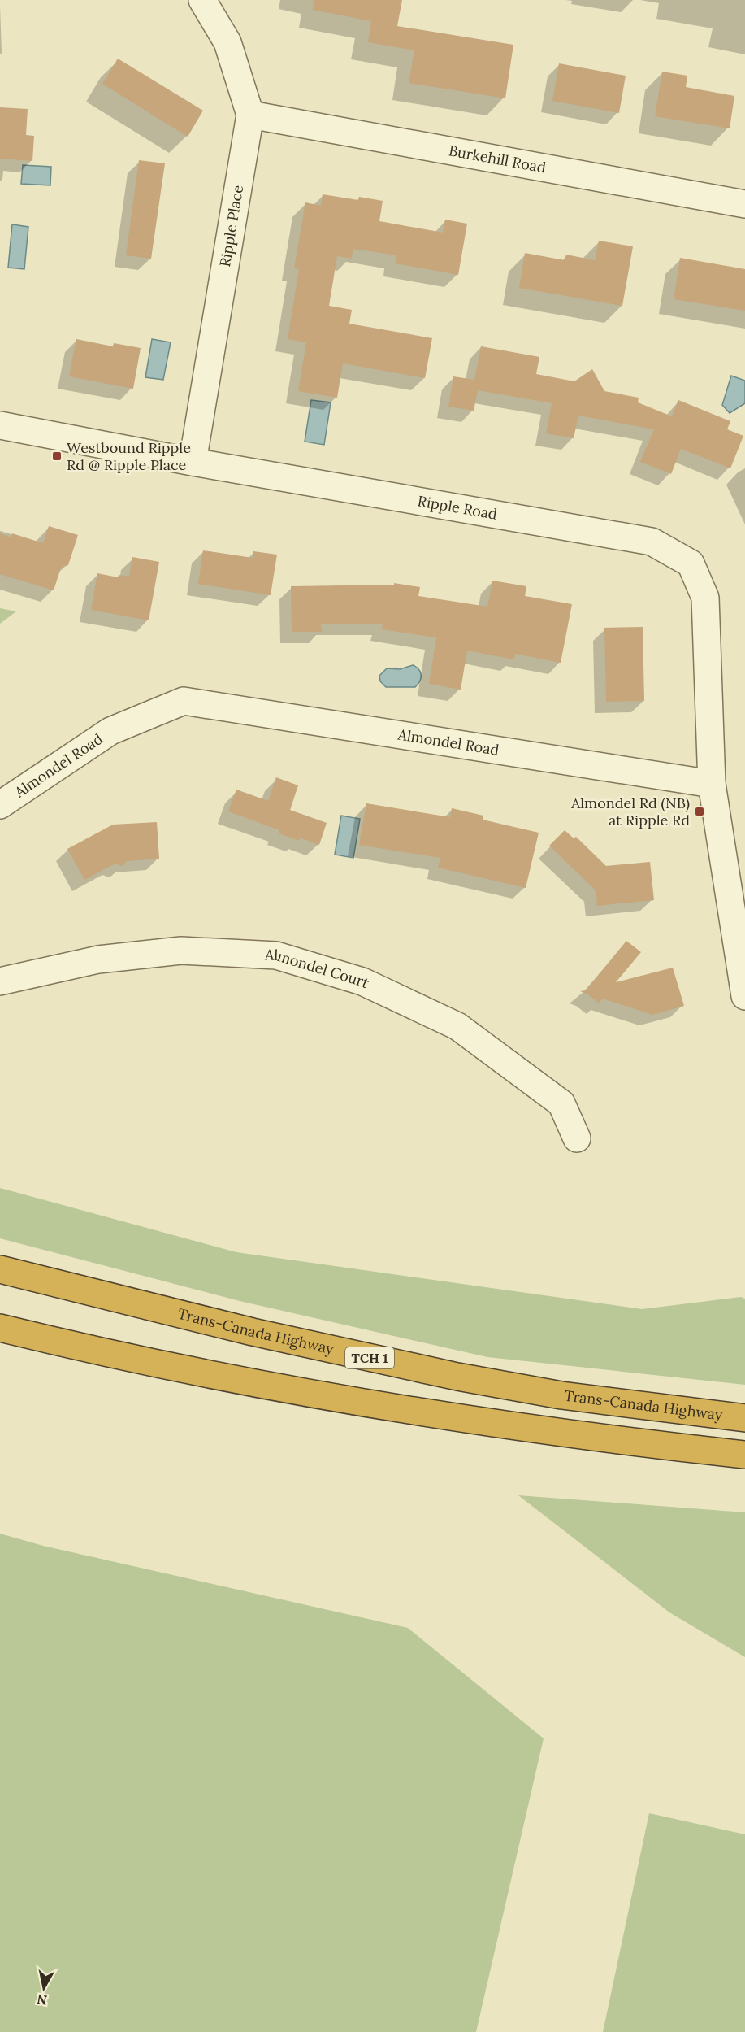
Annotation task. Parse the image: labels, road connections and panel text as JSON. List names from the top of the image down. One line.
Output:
{"streets":{"highway":["Trans-Canada Highway","TCH 1"],"street":["Burkehill Road","Ripple Place","Ripple Road","Almondel Road","Almondel Court"]},"crossings":[["Burkehill Road","Ripple Place"],["Ripple Place","Ripple Road"],["Ripple Road","Almondel Road"]],"places":{"transit":["Westbound Ripple Rd @ Ripple Place","Almondel Rd (NB) at Ripple Rd"]},"north":"bottom"}
